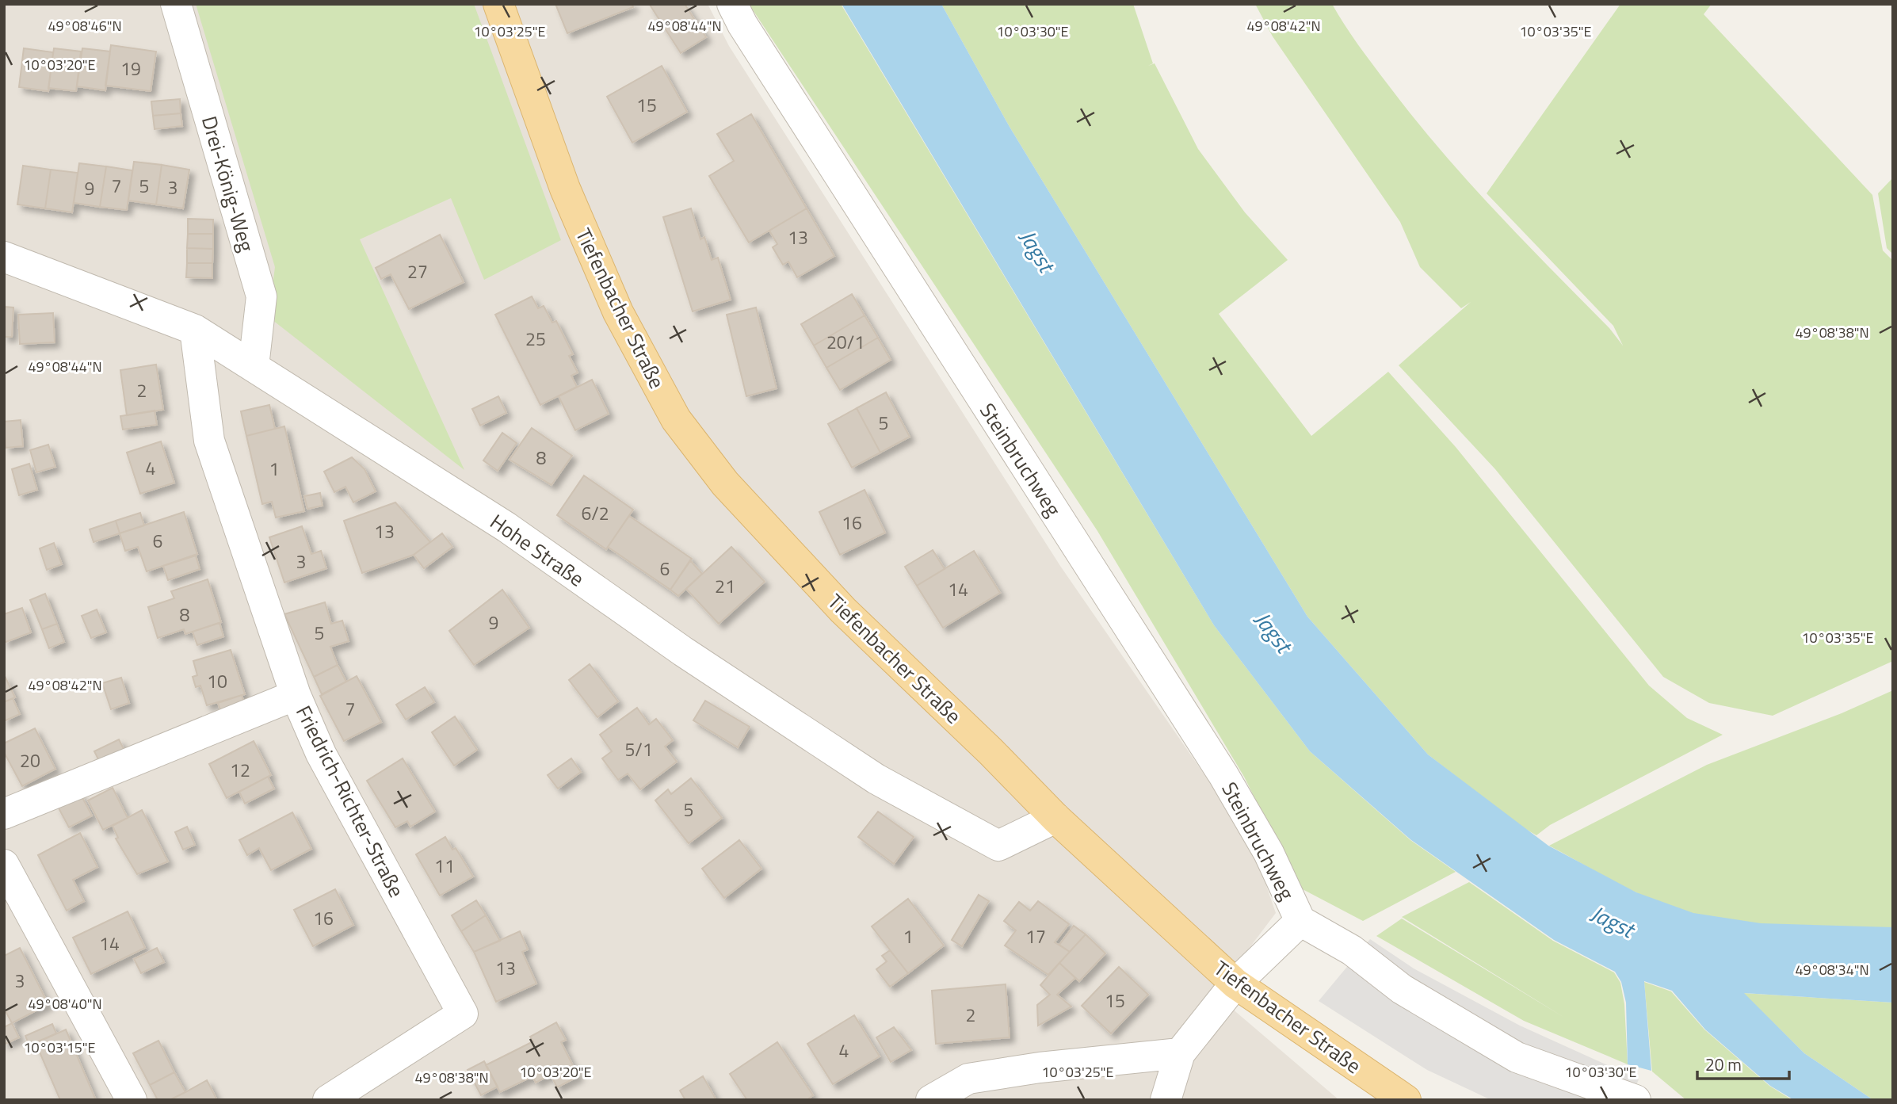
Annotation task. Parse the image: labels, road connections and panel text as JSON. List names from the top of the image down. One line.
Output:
{"streets":{"main road":["Tiefenbacher Straße"],"street":["Drei-König-Weg","Steinbruchweg","Hohe Straße","Friedrich-Richter-Straße"]},"crossings":[["Drei-König-Weg","Hohe Straße"],["Tiefenbacher Straße","Hohe Straße"],["Hohe Straße","Friedrich-Richter-Straße"]],"water":["Jagst"],"house_numbers":["19","15","7","5","3","9","13","27","25","20/1","2","5","8","4","1","6/2","16","13","6","3","6","21","14","8","9","5","10","7","5/1","20","12","5","11","16","1","17","14","13","3","15","2","4"],"scale_bar":"20 m","coordinates":["49°08'44\"N","49°08'46\"N","49°08'42\"N","10°03'25\"E","10°03'30\"E","10°03'35\"E","10°03'20\"E","49°08'38\"N","49°08'34\"N","49°08'40\"N","10°03'15\"E"]}
